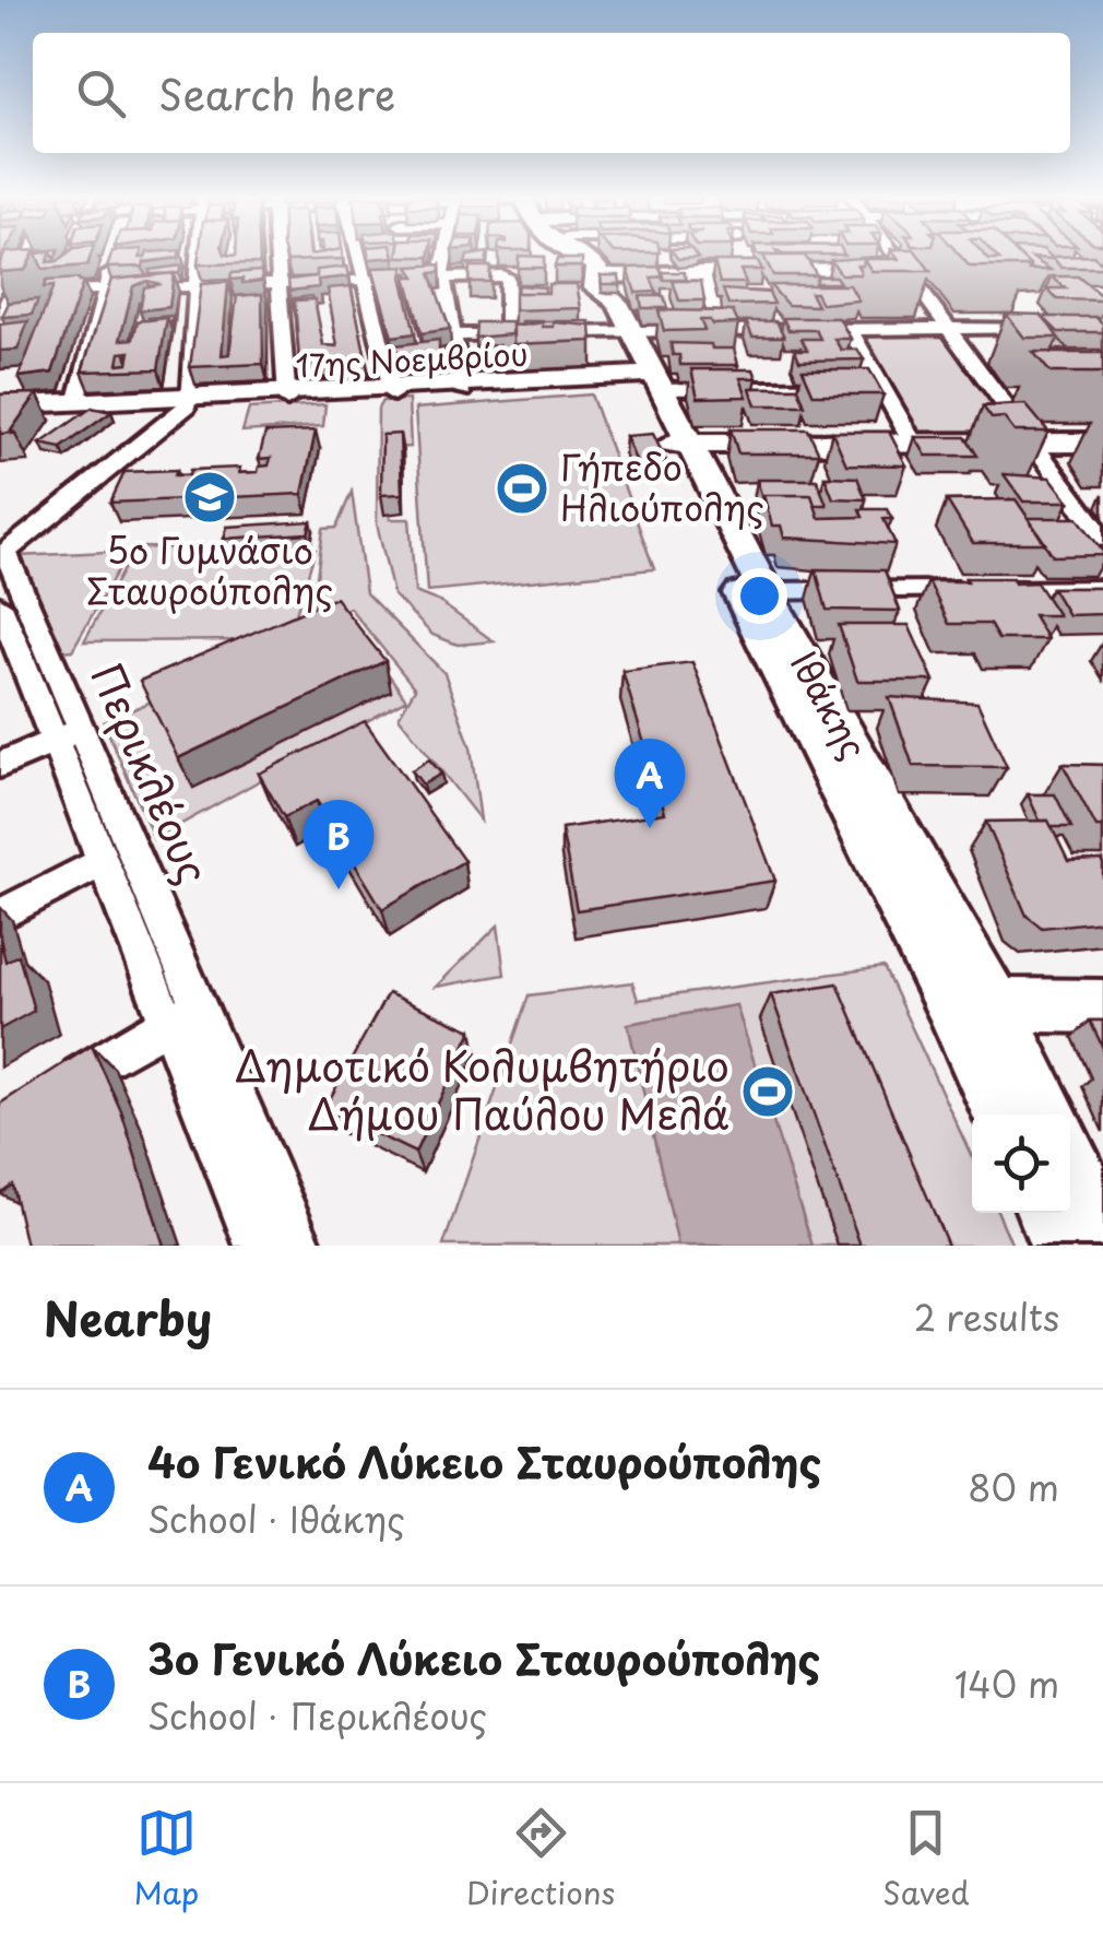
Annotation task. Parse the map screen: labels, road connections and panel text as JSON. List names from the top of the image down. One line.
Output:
{"streets":{"street":["17ης Νοεμβρίου","Ιθάκης","Περικλέους"]},"crossings":[["17ης Νοεμβρίου","Ιθάκης"],["17ης Νοεμβρίου","Περικλέους"]],"places":{"sports":["Γήπεδο Ηλιούπολης","Δημοτικό Κολυμβητήριο Δήμου Παύλου Μελά"],"school or university":["5ο Γυμνάσιο Σταυρούπολης"]},"page":{"search":"Search here","pins":["A","B"],"heading":["Nearby","2 results"],"list":[{"mark":"A","name":"4ο Γενικό Λύκειο Σταυρούπολης","note":"School · Ιθάκης","value":"80 m"},{"mark":"B","name":"3ο Γενικό Λύκειο Σταυρούπολης","note":"School · Περικλέους","value":"140 m"}],"nav":["Map","Directions","Saved"]}}
